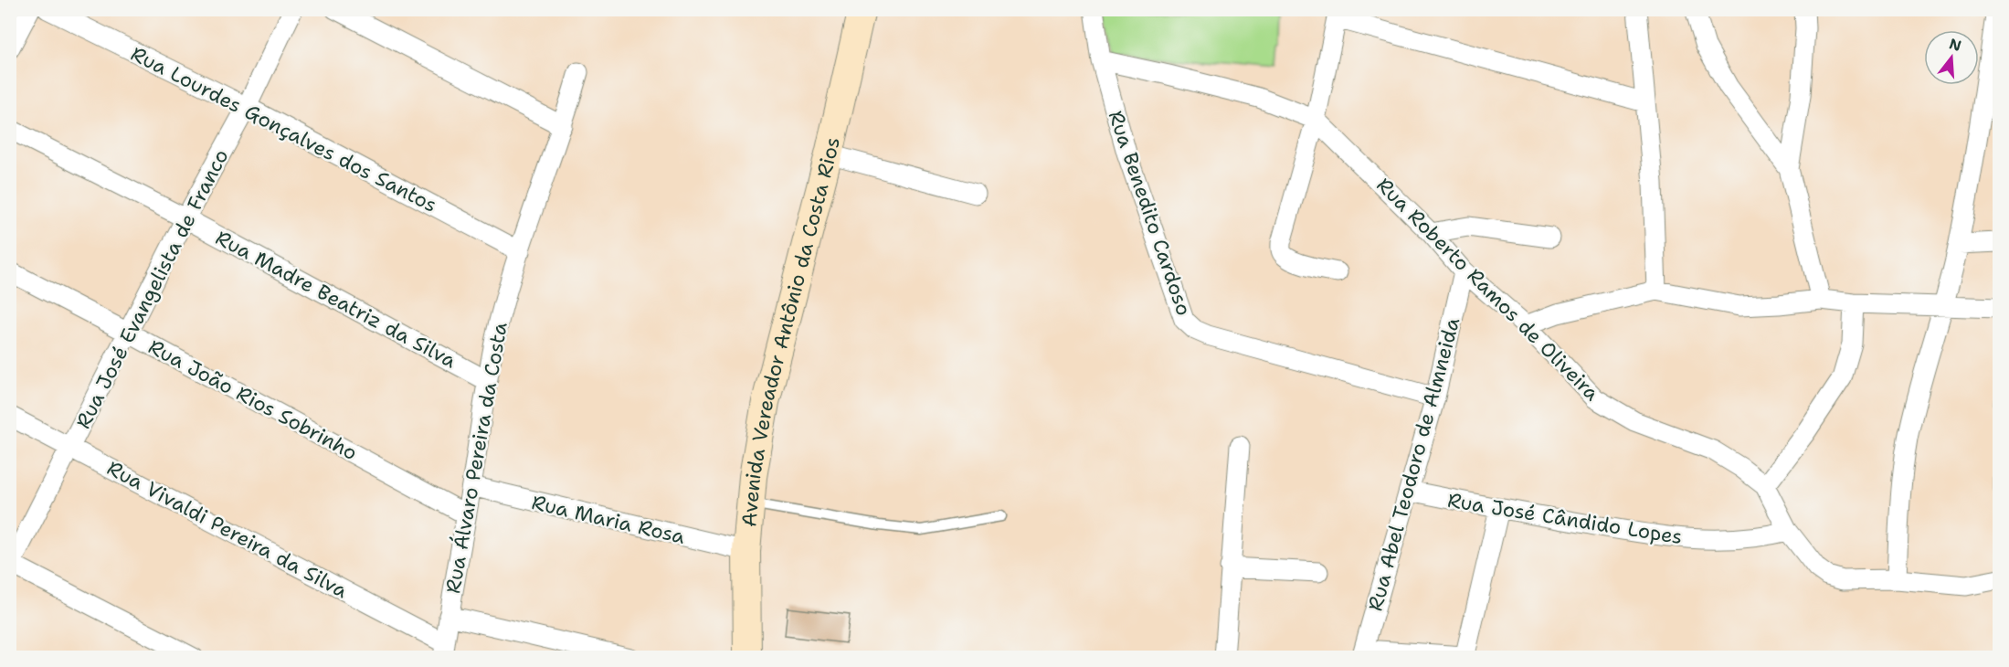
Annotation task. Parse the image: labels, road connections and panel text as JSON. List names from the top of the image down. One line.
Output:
{"streets":{"main road":["Avenida Vereador Antônio da Costa Rios"],"street":["Rua Lourdes Gonçalves dos Santos","Rua Benedito Cardoso","Rua José Evangelista de Franco","Rua Roberto Ramos de Oliveira","Rua Madre Beatriz da Silva","Rua João Rios Sobrinho","Rua Álvaro Pereira da Costa","Rua Abel Teodoro de Almneida","Rua José Cândido Lopes","Rua Maria Rosa","Rua Vivaldi Pereira da Silva"]},"crossings":[["Rua Lourdes Gonçalves dos Santos","Rua José Evangelista de Franco"],["Rua Lourdes Gonçalves dos Santos","Rua Álvaro Pereira da Costa"],["Rua Benedito Cardoso","Rua Roberto Ramos de Oliveira"],["Rua Benedito Cardoso","Rua Abel Teodoro de Almneida"],["Rua José Evangelista de Franco","Rua Madre Beatriz da Silva"],["Rua José Evangelista de Franco","Rua João Rios Sobrinho"],["Rua José Evangelista de Franco","Rua Vivaldi Pereira da Silva"],["Rua Roberto Ramos de Oliveira","Rua Abel Teodoro de Almneida"],["Rua Roberto Ramos de Oliveira","Rua José Cândido Lopes"],["Rua Madre Beatriz da Silva","Rua Álvaro Pereira da Costa"],["Avenida Vereador Antônio da Costa Rios","Rua Maria Rosa"],["Rua João Rios Sobrinho","Rua Álvaro Pereira da Costa"],["Rua Álvaro Pereira da Costa","Rua Maria Rosa"],["Rua Álvaro Pereira da Costa","Rua Vivaldi Pereira da Silva"],["Rua Abel Teodoro de Almneida","Rua José Cândido Lopes"]],"north":"top"}
